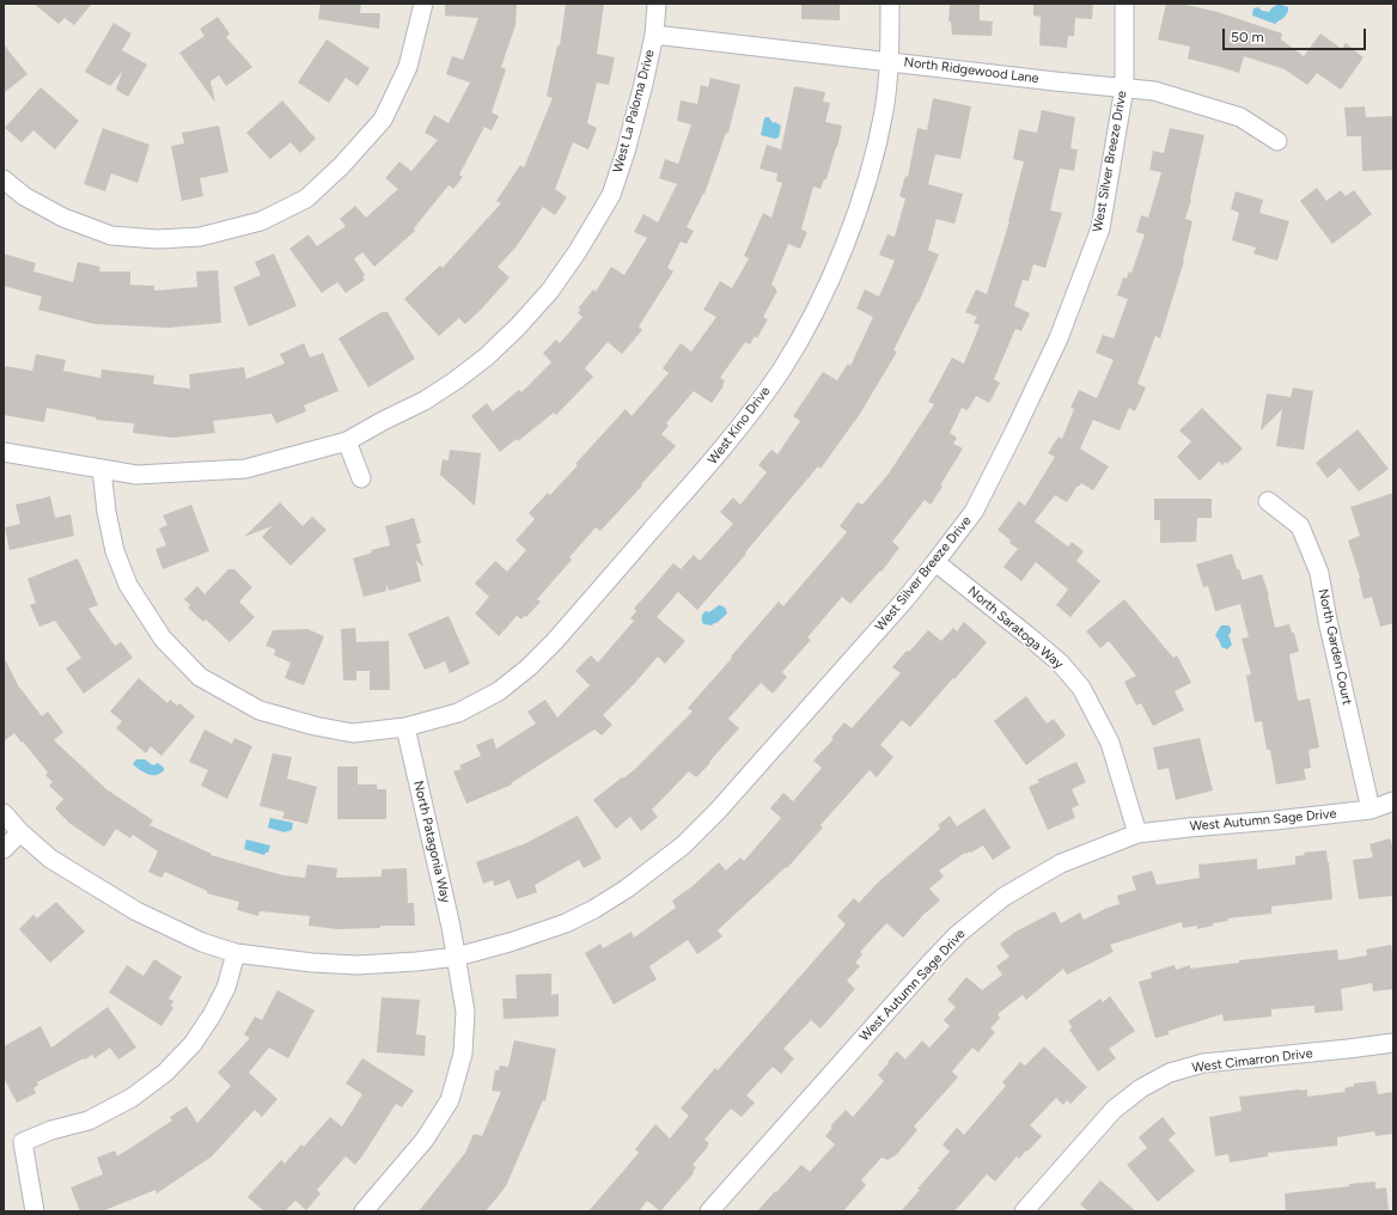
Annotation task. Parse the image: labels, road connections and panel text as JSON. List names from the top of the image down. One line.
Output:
{"streets":{"street":["North Ridgewood Lane","West La Paloma Drive","West Silver Breeze Drive","West Kino Drive","North Saratoga Way","North Garden Court","West Autumn Sage Drive","North Patagonia Way","West Cimarron Drive"]},"crossings":[["North Ridgewood Lane","West La Paloma Drive"],["North Ridgewood Lane","West Silver Breeze Drive"],["North Ridgewood Lane","West Kino Drive"],["West La Paloma Drive","West Kino Drive"],["West Silver Breeze Drive","North Saratoga Way"],["West Silver Breeze Drive","North Patagonia Way"],["West Kino Drive","North Patagonia Way"],["North Saratoga Way","West Autumn Sage Drive"],["North Garden Court","West Autumn Sage Drive"]],"scale_bar":"50 m"}
